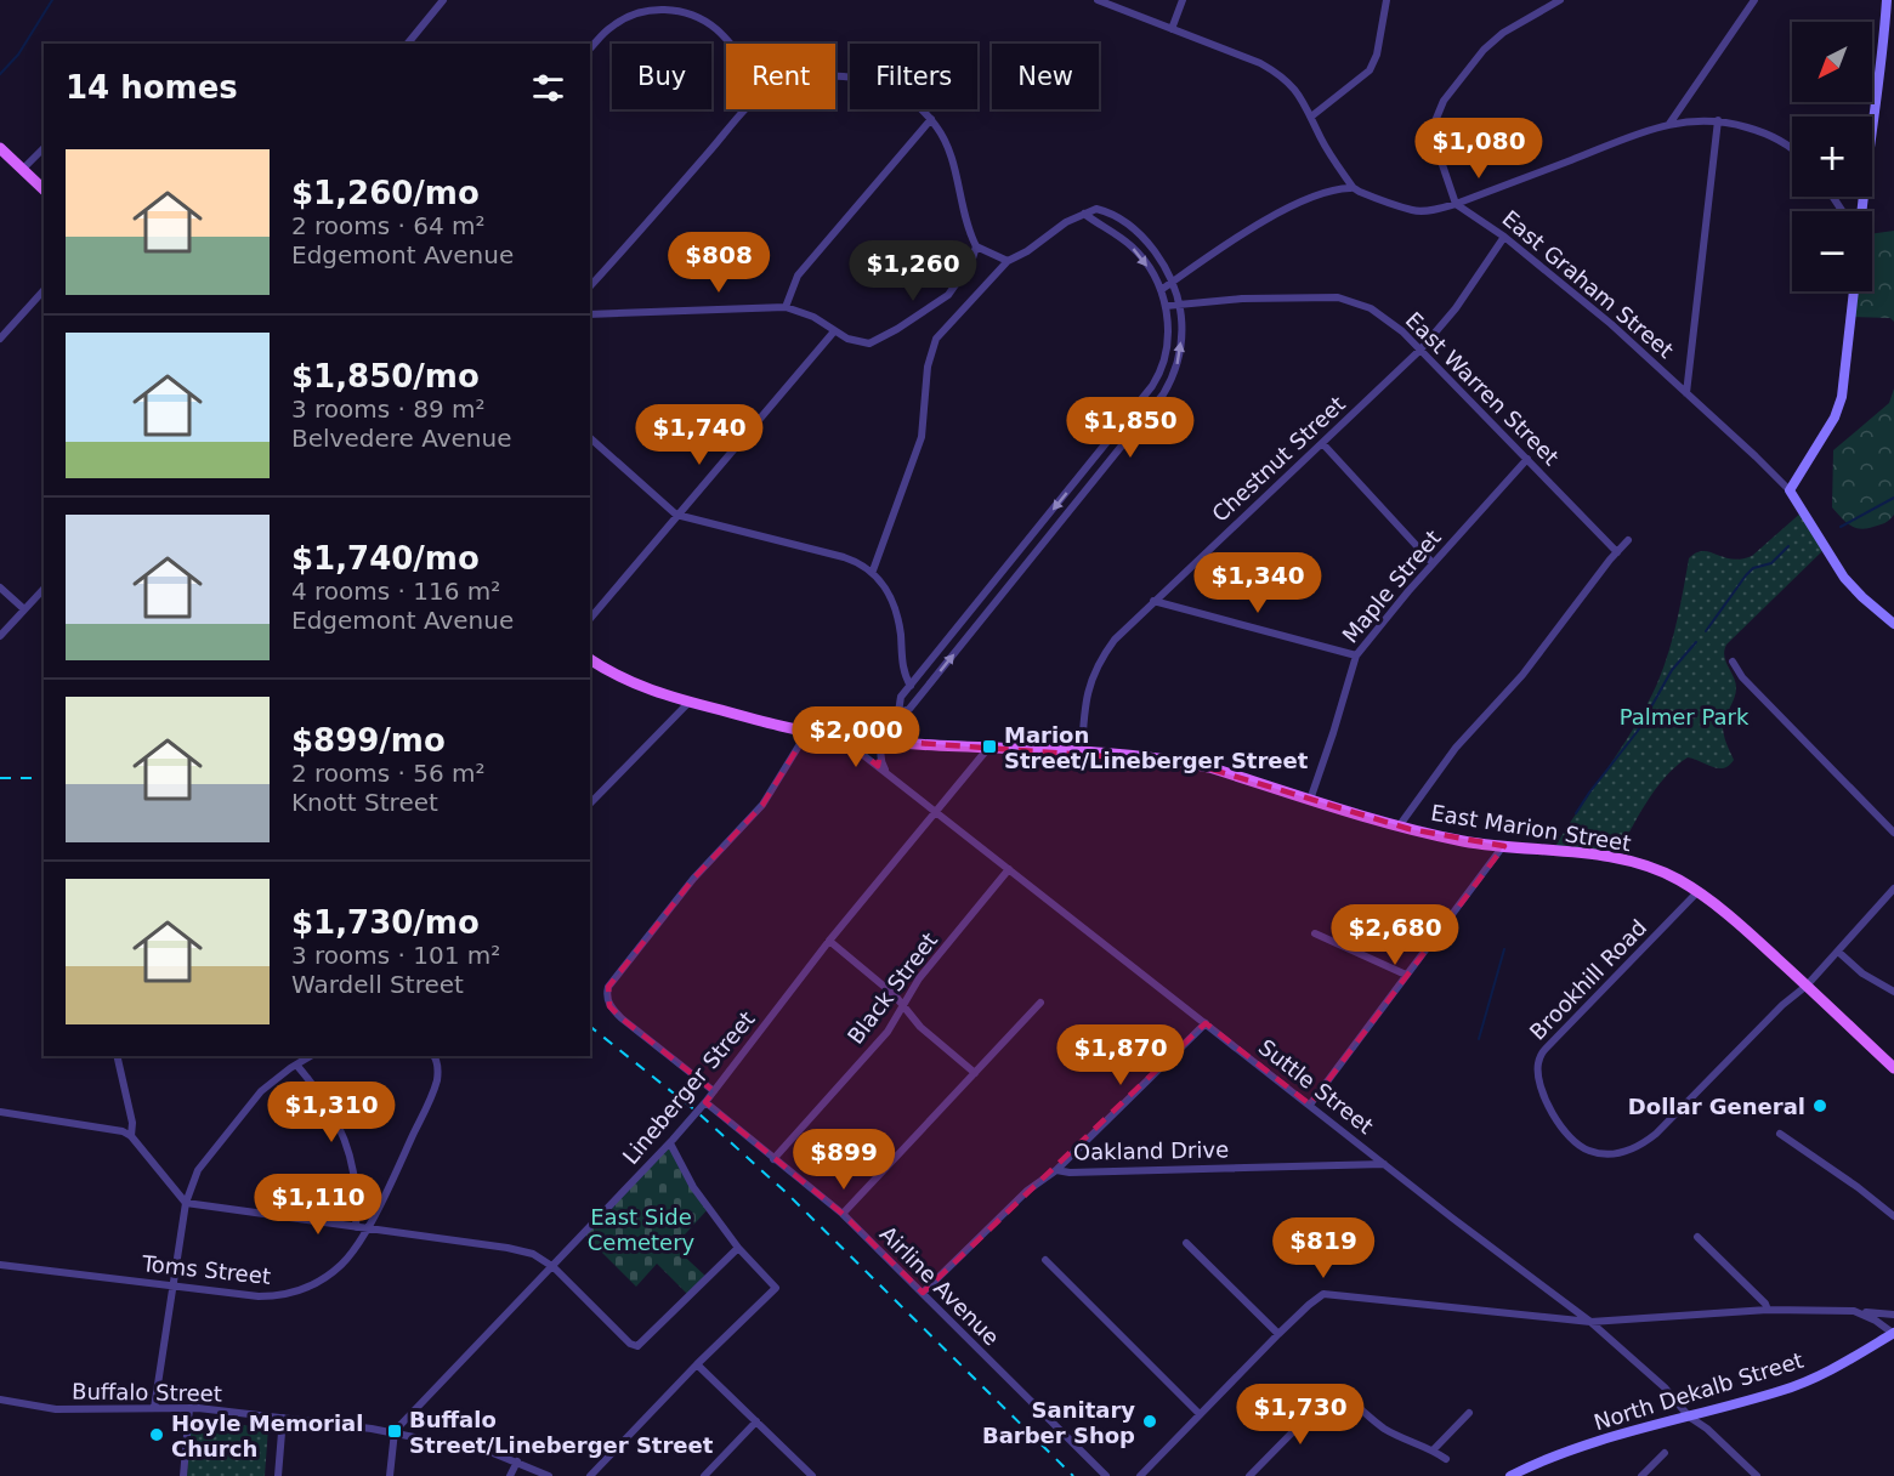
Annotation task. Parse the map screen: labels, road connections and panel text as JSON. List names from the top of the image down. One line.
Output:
{"streets":{"main road":["East Marion Street"],"street":["East Graham Street","East Warren Street","Chestnut Street","Maple Street","Brookhill Road","Black Street","Suttle Street","Lineberger Street","Oakland Drive","Toms Street","Airline Avenue","North Dekalb Street","Buffalo Street"]},"crossings":[["East Graham Street","Chestnut Street"],["East Warren Street","Chestnut Street"],["East Warren Street","Maple Street"],["Chestnut Street","East Marion Street"],["Maple Street","East Marion Street"],["East Marion Street","Brookhill Road"],["East Marion Street","Suttle Street"],["East Marion Street","Lineberger Street"],["Black Street","Suttle Street"],["Black Street","Airline Avenue"],["Suttle Street","Lineberger Street"],["Suttle Street","Oakland Drive"],["Suttle Street","North Dekalb Street"],["Lineberger Street","Airline Avenue"],["Lineberger Street","Buffalo Street"],["Oakland Drive","Airline Avenue"]],"parks":["Palmer Park","East Side Cemetery"],"places":{"transit":["Marion Street/Lineberger Street","Buffalo Street/Lineberger Street"],"other":["Dollar General","Sanitary Barber Shop","Hoyle Memorial Church"]},"north":"bottom left","page":{"map_buttons":["+","−"],"chip":["Buy","Rent","Filters","New"],"heading":"14 homes","price":["$1,080","$808","$1,260","$1,850","$1,740","$1,340","$2,000","$2,680","$1,870","$1,310","$899","$1,110","$819","$1,730"],"list":[{"name":"$1,260/mo","note":"2 rooms · 64 m² · Edgemont Avenue"},{"name":"$1,850/mo","note":"3 rooms · 89 m² · Belvedere Avenue"},{"name":"$1,740/mo","note":"4 rooms · 116 m² · Edgemont Avenue"},{"name":"$899/mo","note":"2 rooms · 56 m² · Knott Street"},{"name":"$1,730/mo","note":"3 rooms · 101 m² · Wardell Street"}]}}
